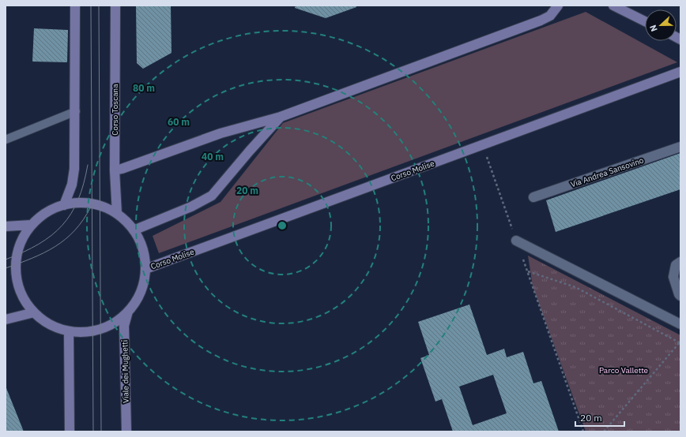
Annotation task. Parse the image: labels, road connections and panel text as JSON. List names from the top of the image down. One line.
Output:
{"streets":{"street":["Corso Toscana","Corso Molise","Via Andrea Sansovino","Viale dei Mughetti"]},"parks":["Parco Vallette"],"scale_bar":"20 m","north":"left","rings":["80 m","60 m","40 m","20 m"]}
